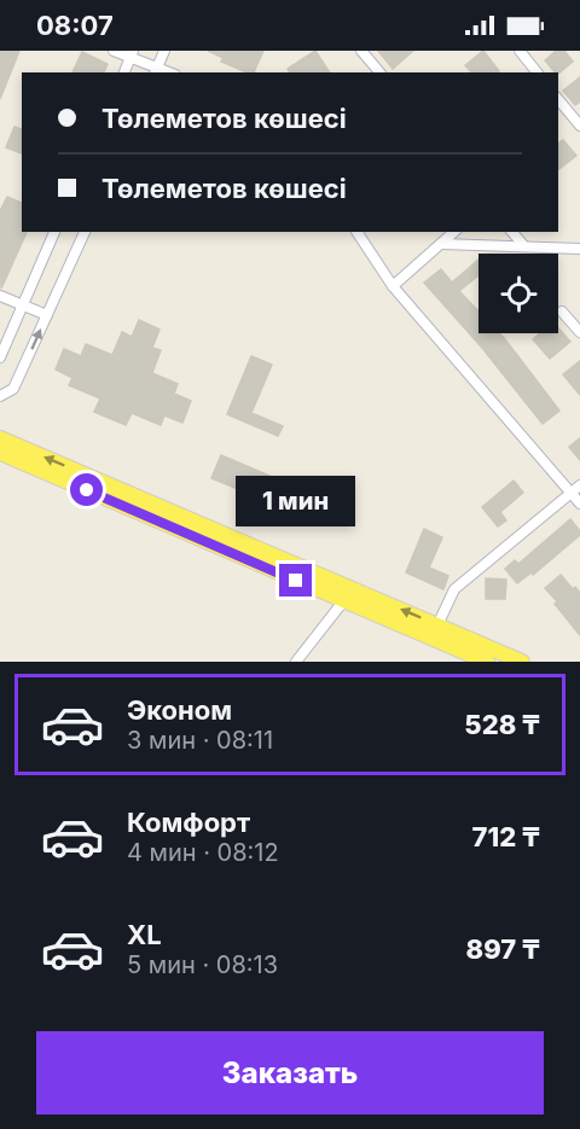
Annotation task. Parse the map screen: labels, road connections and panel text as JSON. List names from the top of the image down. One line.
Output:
{"page":{"status":"08:07","banner":["Төлеметов көшесі","Төлеметов көшесі"],"bubble":"1 мин","list":[{"name":"Эконом","note":"3 мин · 08:11","value":"528 ₸"},{"name":"Комфорт","note":"4 мин · 08:12","value":"712 ₸"},{"name":"XL","note":"5 мин · 08:13","value":"897 ₸"}],"buttons":"Заказать"}}
